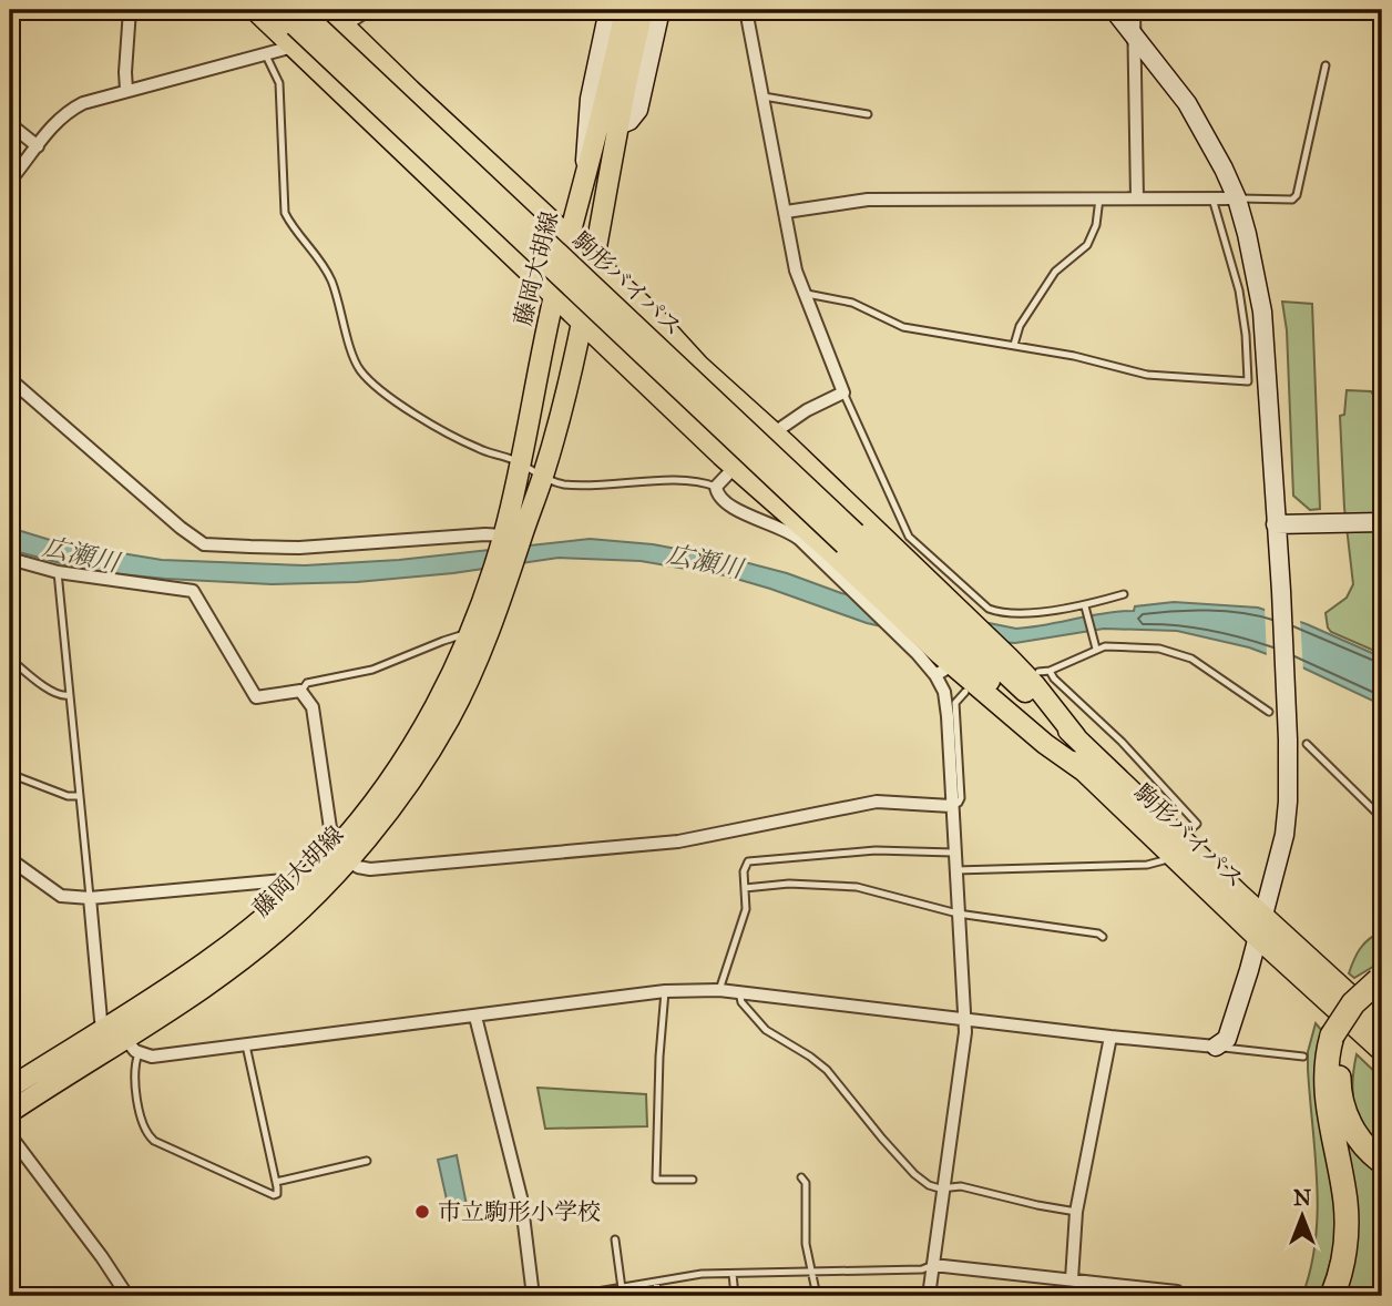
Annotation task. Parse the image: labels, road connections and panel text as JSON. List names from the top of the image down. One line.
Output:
{"streets":{"main road":["藤岡大胡線","駒形バイパス"]},"water":["広瀬川"],"places":["市立駒形小学校"],"north":"top"}
